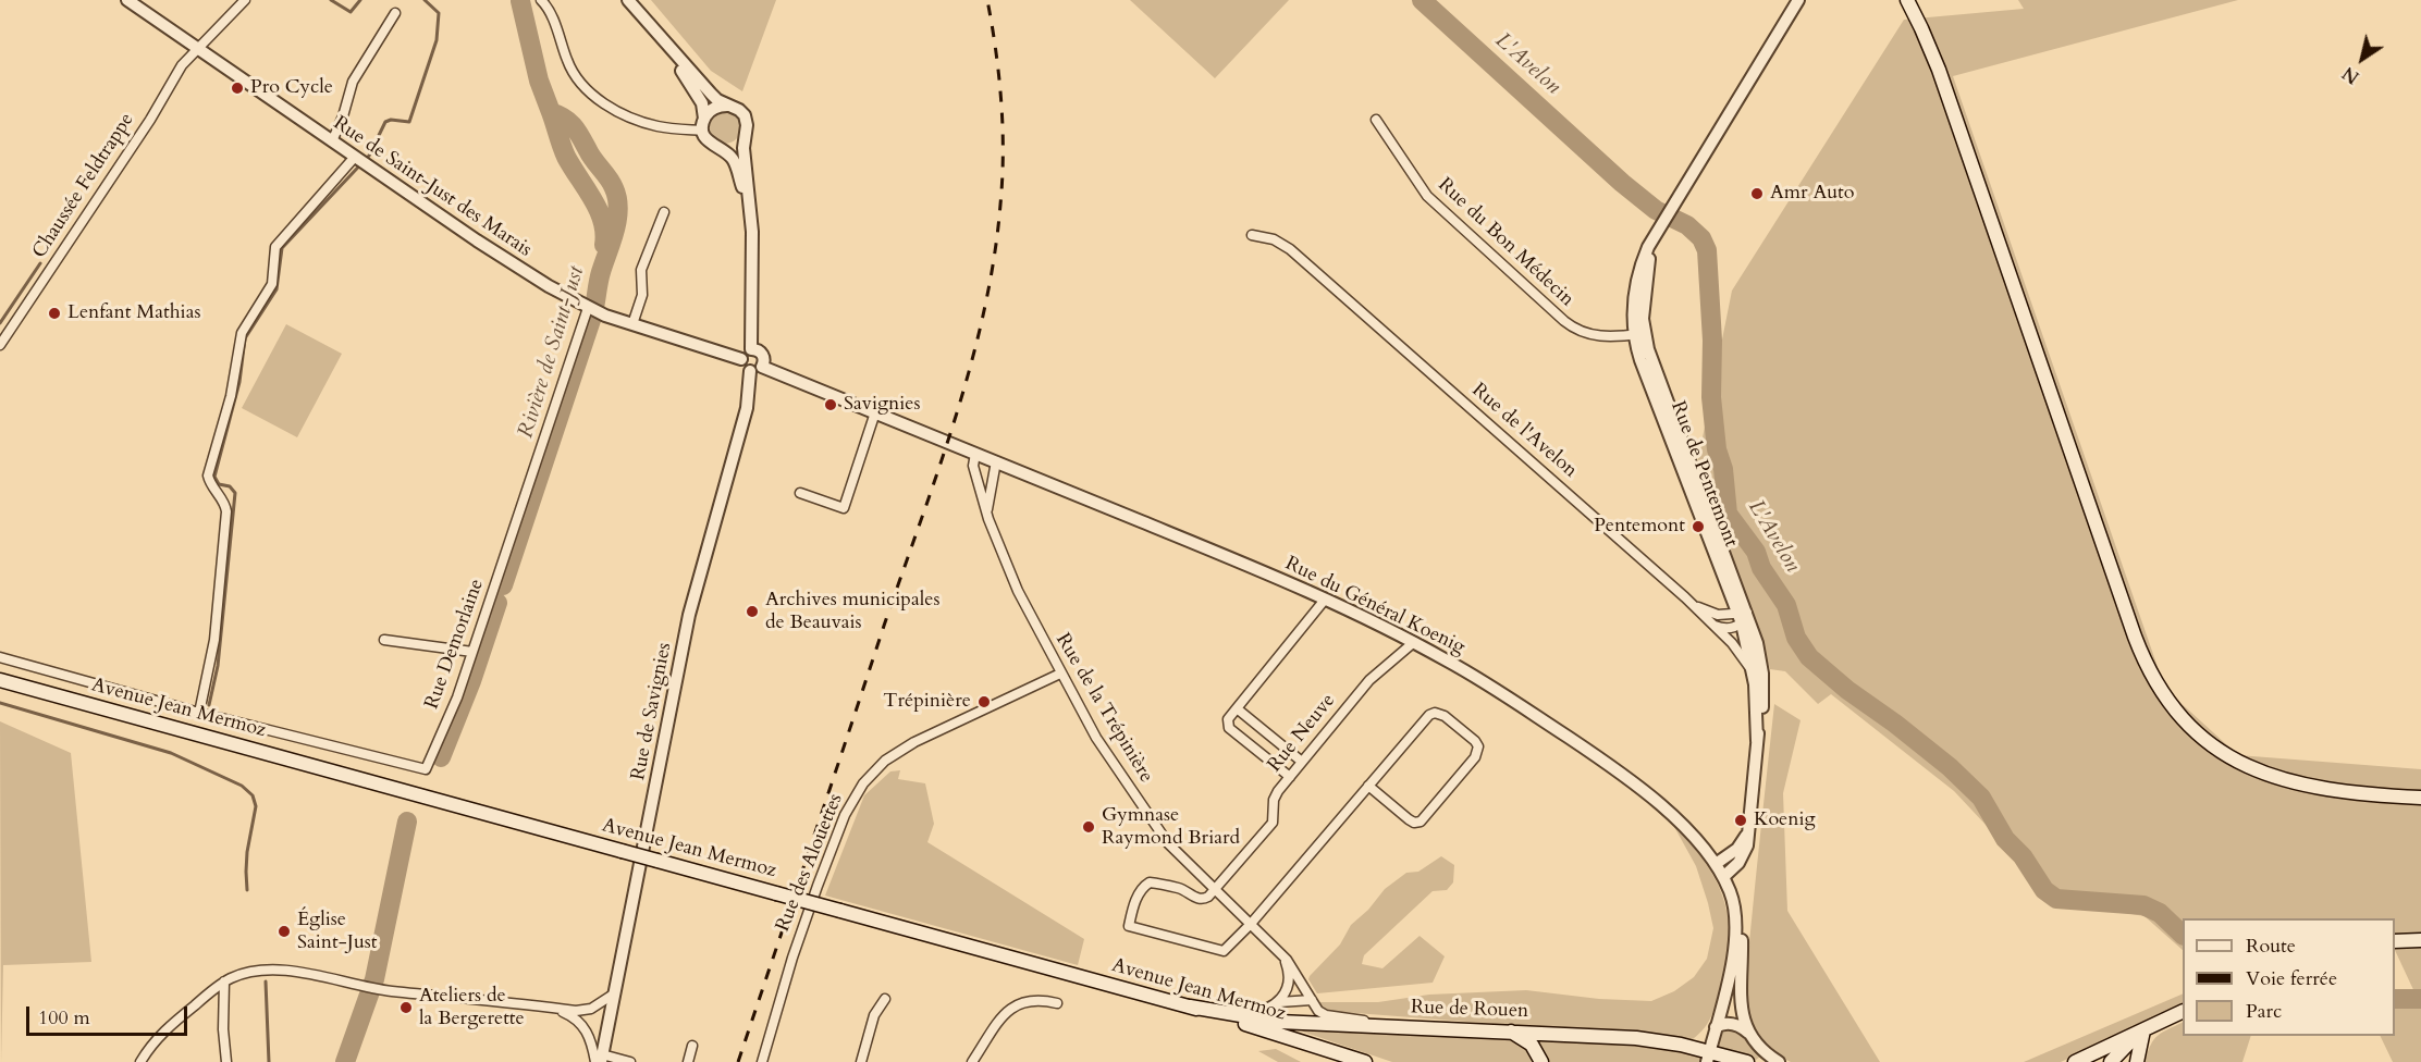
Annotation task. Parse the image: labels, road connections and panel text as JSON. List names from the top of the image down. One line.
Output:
{"streets":{"main road":["Avenue Jean Mermoz","Rue de Rouen"],"street":["Chaussée Feldtrappe","Rue de Saint-Just des Marais","Rue du Bon Médecin","Rue de l'Avelon","Rue de Pentemont","Rue du Général Koenig","Rue Demorlaine","Rue de la Trépinière","Rue de Savignies","Rue Neuve","Rue des Alouettes"]},"crossings":[["Chaussée Feldtrappe","Rue de Saint-Just des Marais"],["Rue de Saint-Just des Marais","Rue Demorlaine"],["Rue de Saint-Just des Marais","Rue de Savignies"],["Rue du Bon Médecin","Rue de Pentemont"],["Rue de l'Avelon","Rue de Pentemont"],["Rue du Général Koenig","Rue de la Trépinière"],["Rue du Général Koenig","Rue Neuve"],["Avenue Jean Mermoz","Rue de Rouen"],["Rue de la Trépinière","Rue Neuve"],["Rue de la Trépinière","Rue des Alouettes"],["Rue de la Trépinière","Rue de Rouen"]],"water":["L'Avelon","Rivière de Saint-Just"],"places":["Pro Cycle","Amr Auto","Lenfant Mathias","Savignies","Pentemont","Archives municipales de Beauvais","Trépinière","Koenig","Gymnase Raymond Briard","Église Saint-Just","Ateliers de la Bergerette"],"legend":["Route","Voie ferrée","Parc"],"scale_bar":"100 m","north":"bottom left"}
